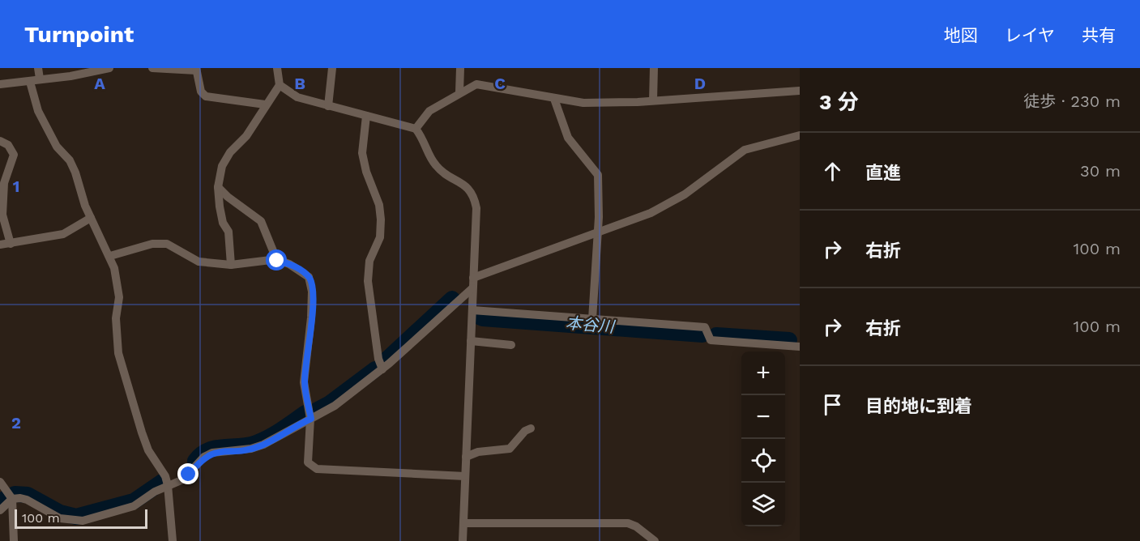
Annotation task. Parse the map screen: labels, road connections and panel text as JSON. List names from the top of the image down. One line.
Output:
{"water":["本谷川"],"scale_bar":"100 m","page":{"header":"Turnpoint","nav":["地図","レイヤ","共有"],"heading":["3 分","徒歩 · 230 m"],"list":[["直進","30 m"],["右折","100 m"],["右折","100 m"],"目的地に到着"],"map_buttons":["+","−"],"scale":"100 m"},"grid":{"columns":["A","B","C","D"],"rows":["1","2"]}}
